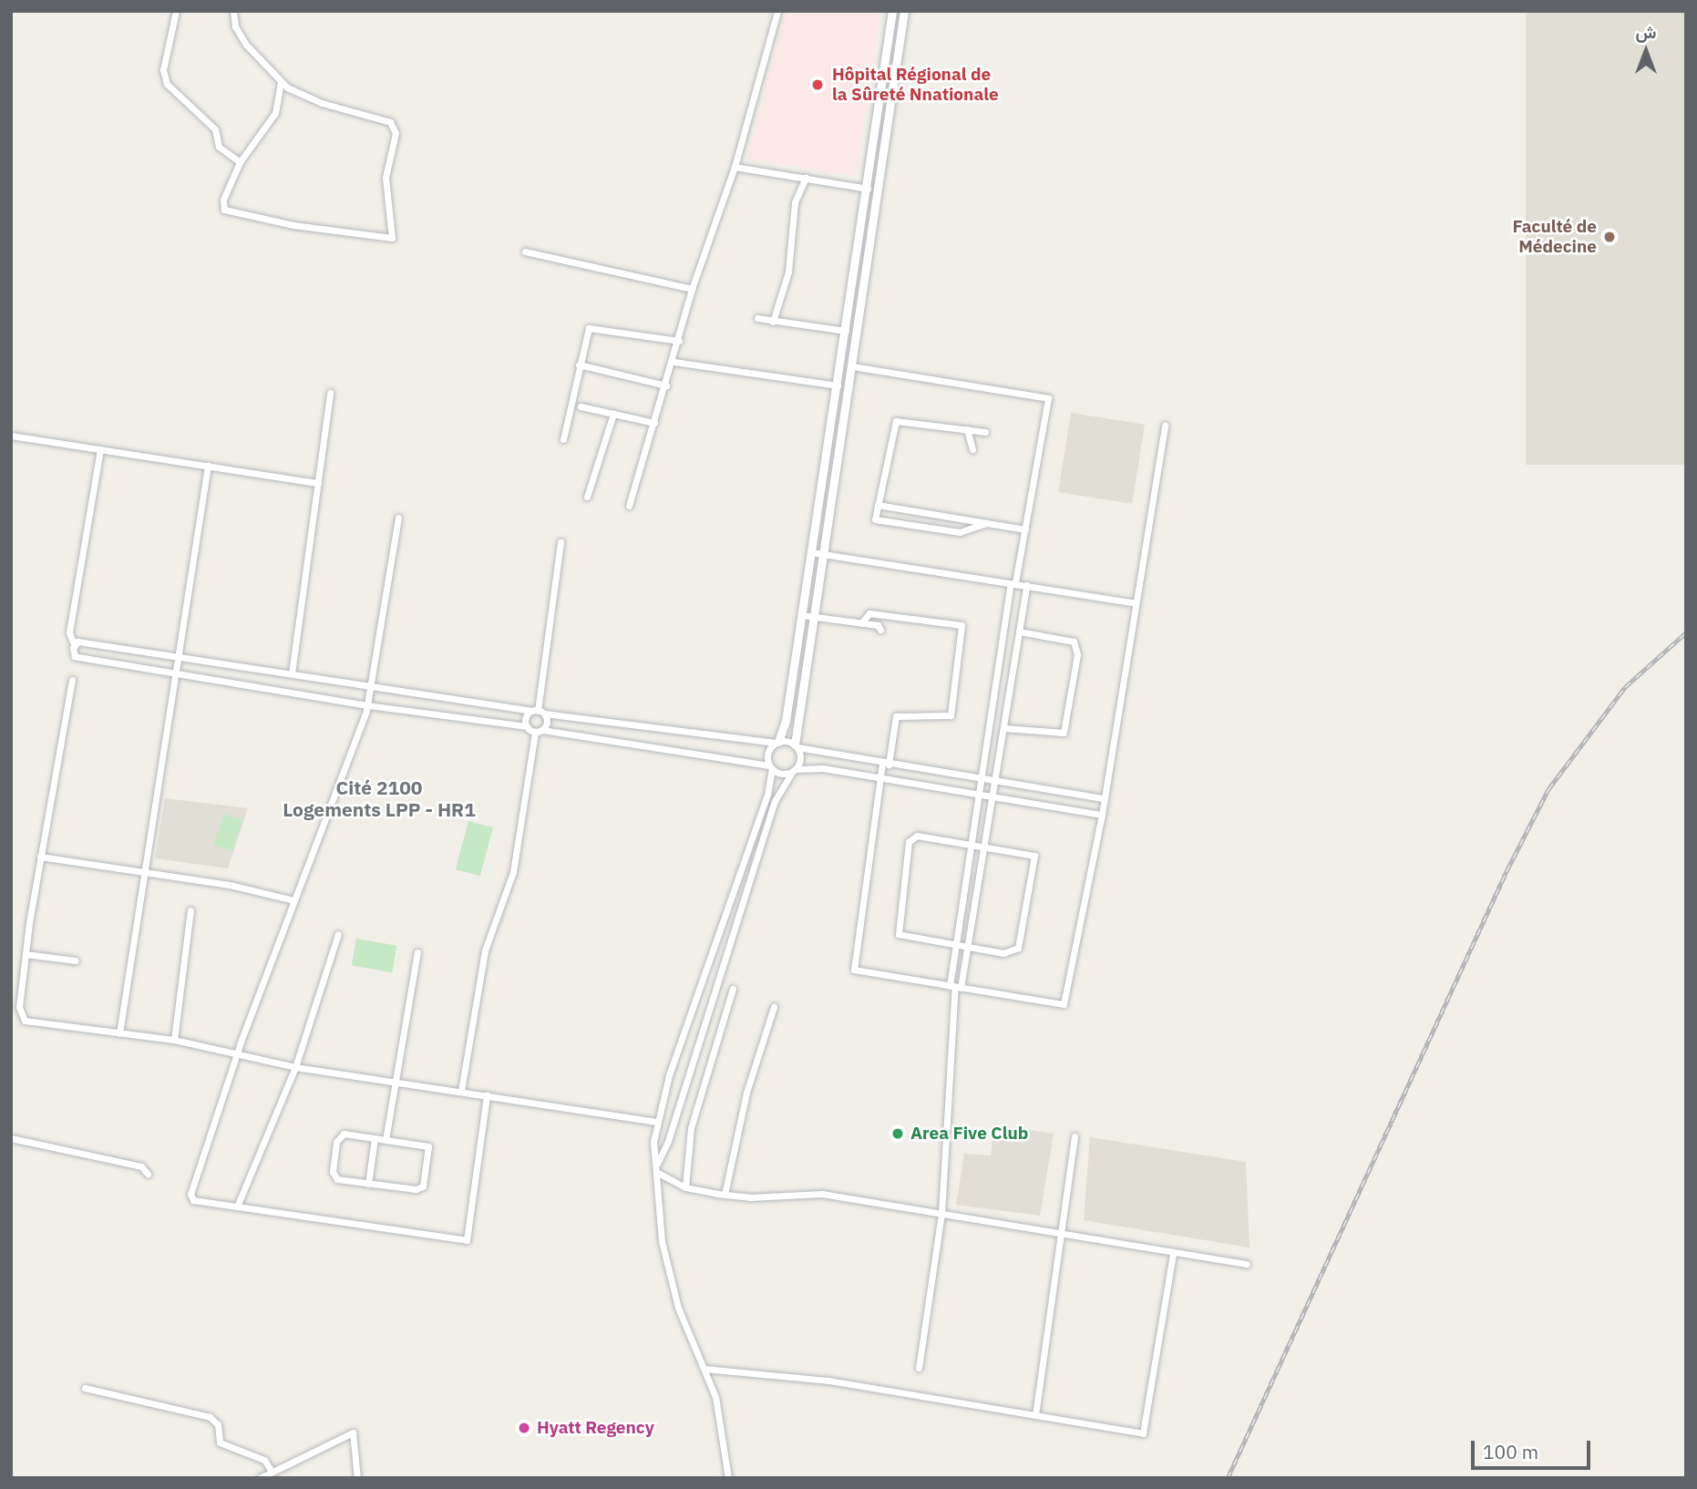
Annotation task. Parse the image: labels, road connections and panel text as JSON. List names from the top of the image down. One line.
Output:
{"districts":["Cité 2100 Logements LPP - HR1"],"places":["Hôpital Régional de la Sûreté Nnationale","Faculté de Médecine","Area Five Club","Hyatt Regency"],"scale_bar":"100 m","north":"top"}
